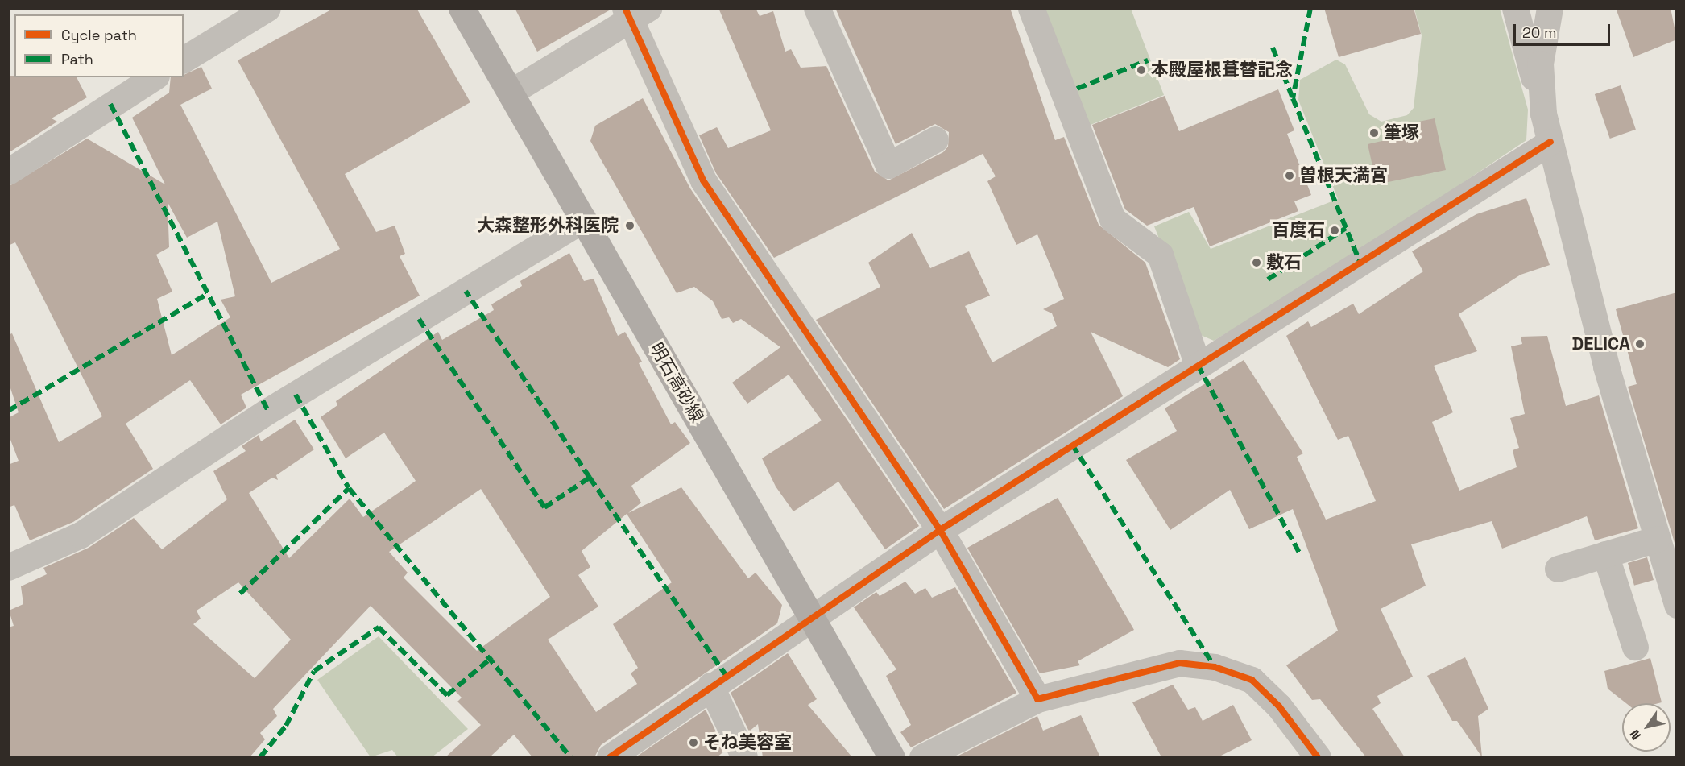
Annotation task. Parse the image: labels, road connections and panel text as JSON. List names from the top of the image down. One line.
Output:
{"streets":{"main road":["明石高砂線"]},"places":["本殿屋根葺替記念","筆塚","曽根天満宮","大森整形外科医院","百度石","敷石","DELICA","そね美容室"],"legend":["Cycle path","Path"],"scale_bar":"20 m","north":"bottom left"}
